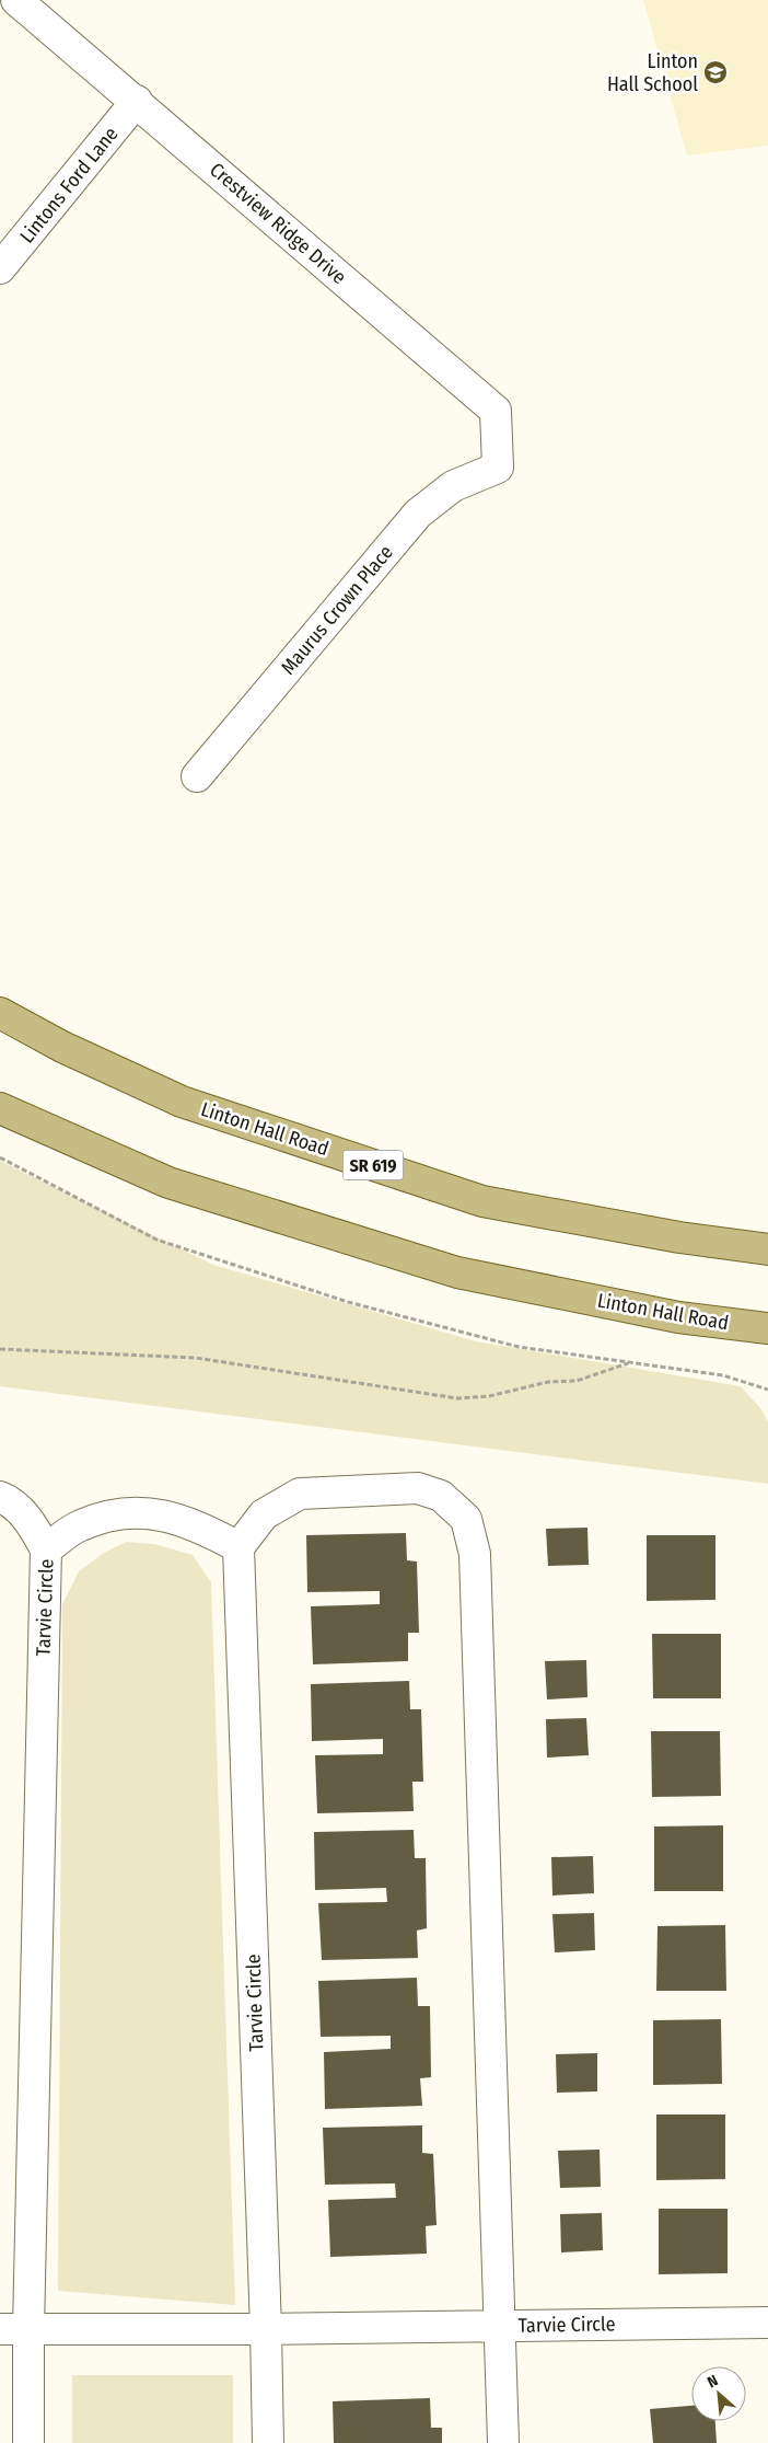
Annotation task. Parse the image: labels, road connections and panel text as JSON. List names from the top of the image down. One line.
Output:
{"streets":{"main road":["Linton Hall Road","SR 619"],"street":["Lintons Ford Lane","Crestview Ridge Drive","Maurus Crown Place","Tarvie Circle"]},"crossings":[["Lintons Ford Lane","Crestview Ridge Drive"],["Crestview Ridge Drive","Maurus Crown Place"]],"places":{"school or university":["Linton Hall School"]},"north":"top left"}
